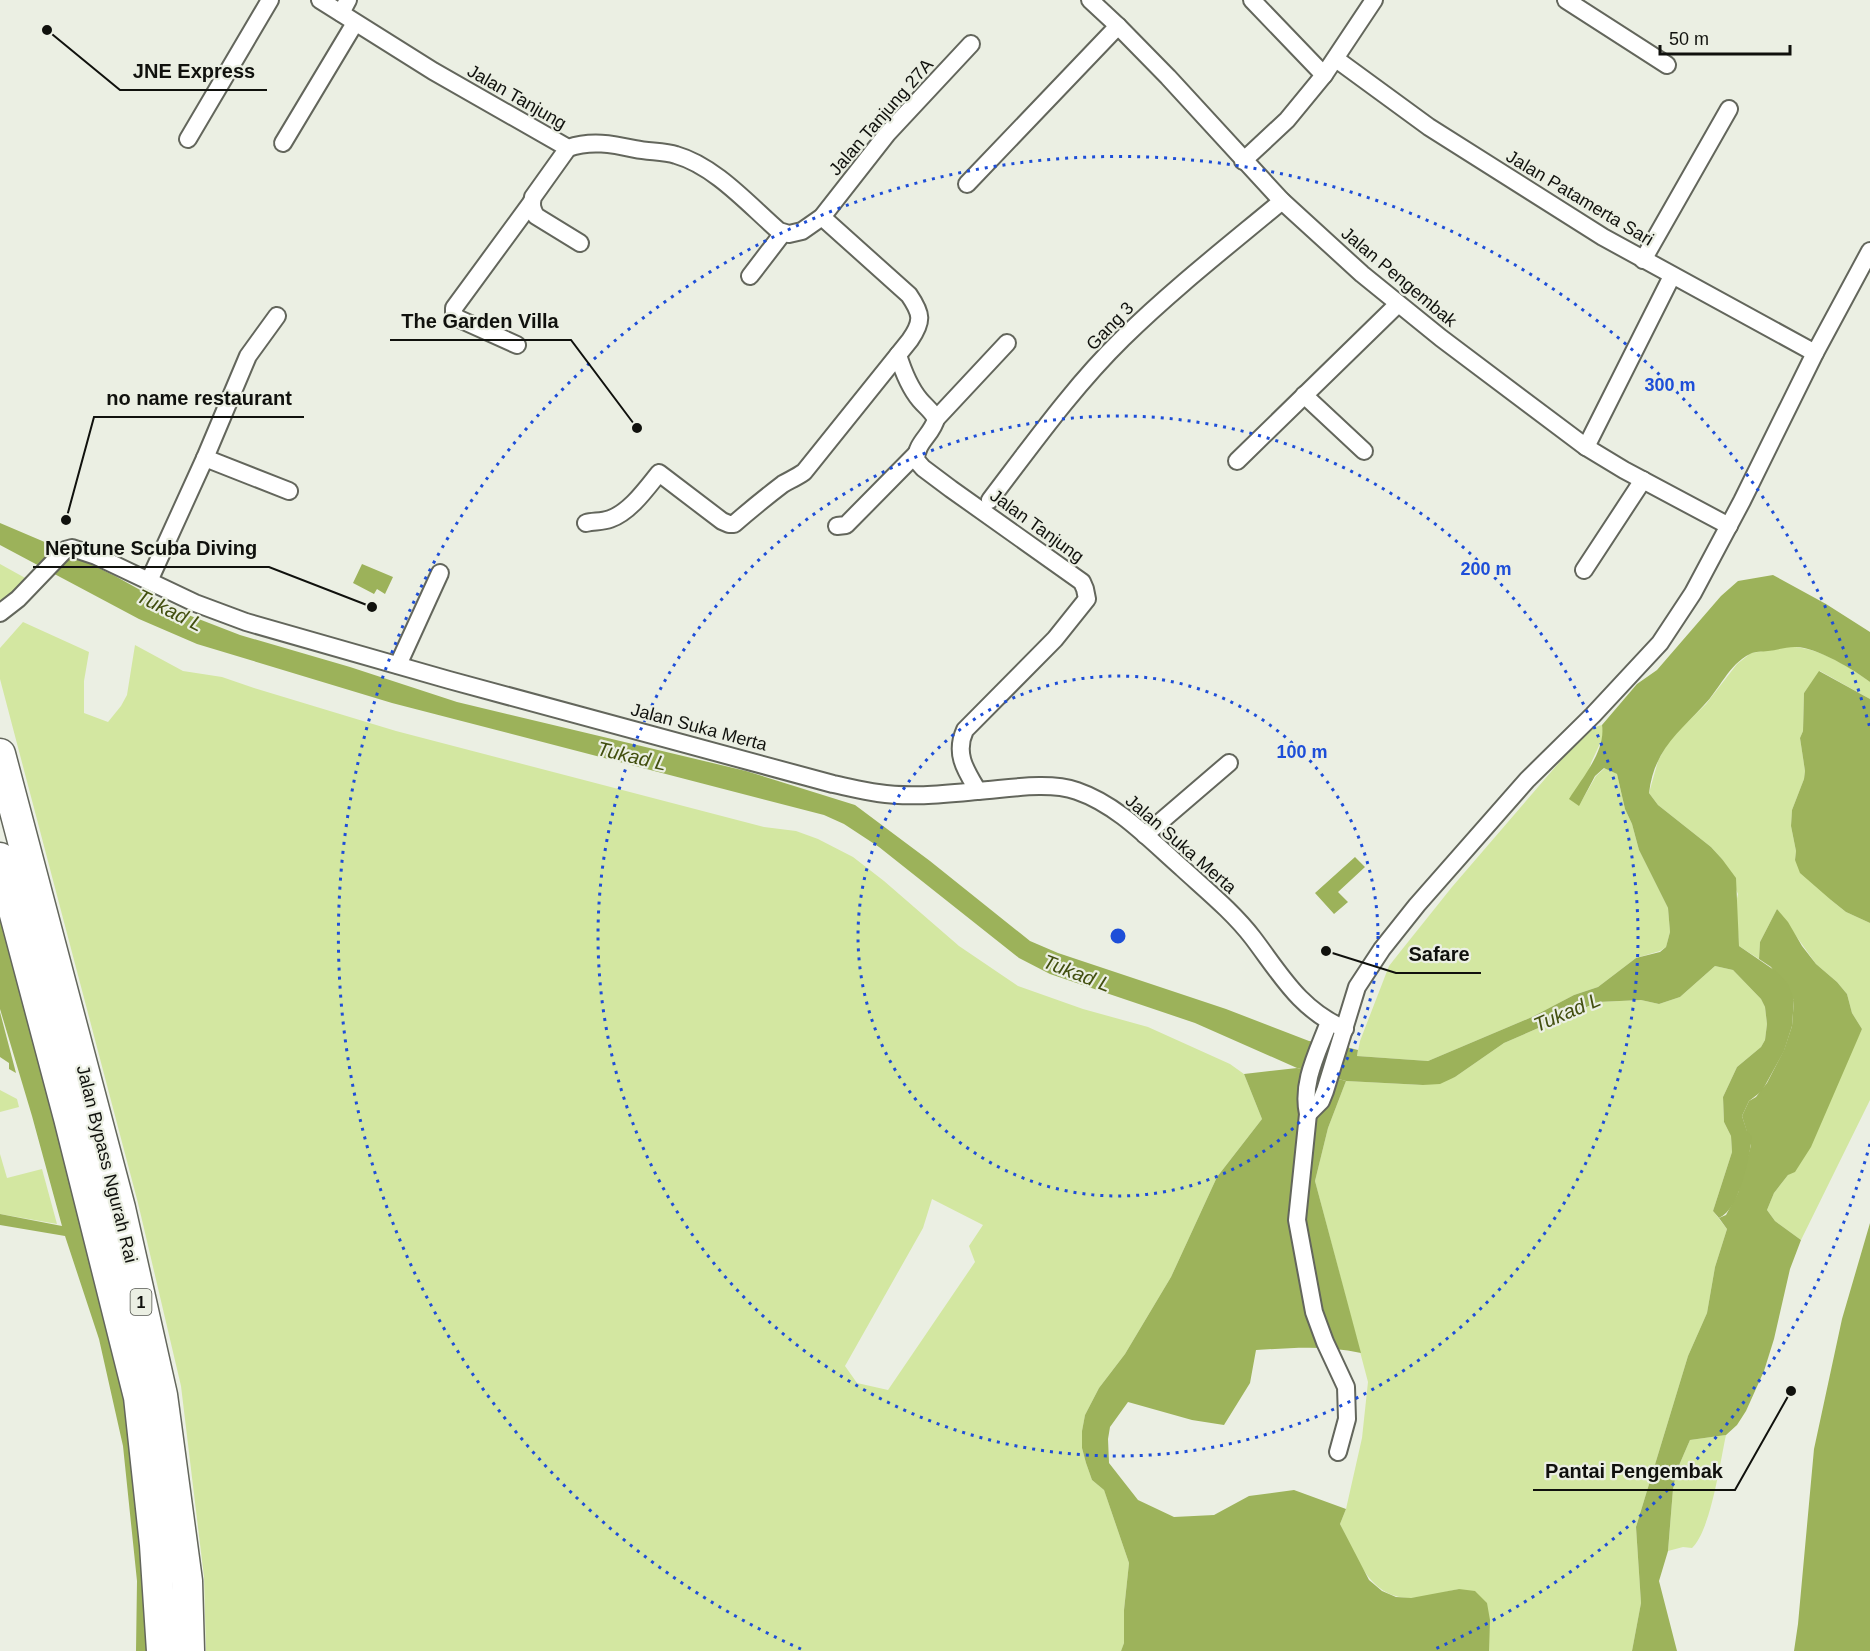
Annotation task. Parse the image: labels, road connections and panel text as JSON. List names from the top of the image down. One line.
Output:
{"streets":{"highway":["Jalan Bypass Ngurah Rai","1"],"street":["Jalan Tanjung","Jalan Tanjung 27A","Jalan Patamerta Sari","Jalan Pengembak","Gang 3","Jalan Suka Merta"]},"crossings":[["Jalan Tanjung","Jalan Suka Merta"],["Jalan Pengembak","Gang 3"]],"water":["Tukad L"],"places":["JNE Express","The Garden Villa","no name restaurant","Neptune Scuba Diving","Safare","Pantai Pengembak"],"scale_bar":"50 m","rings":["300 m","200 m","100 m"]}
